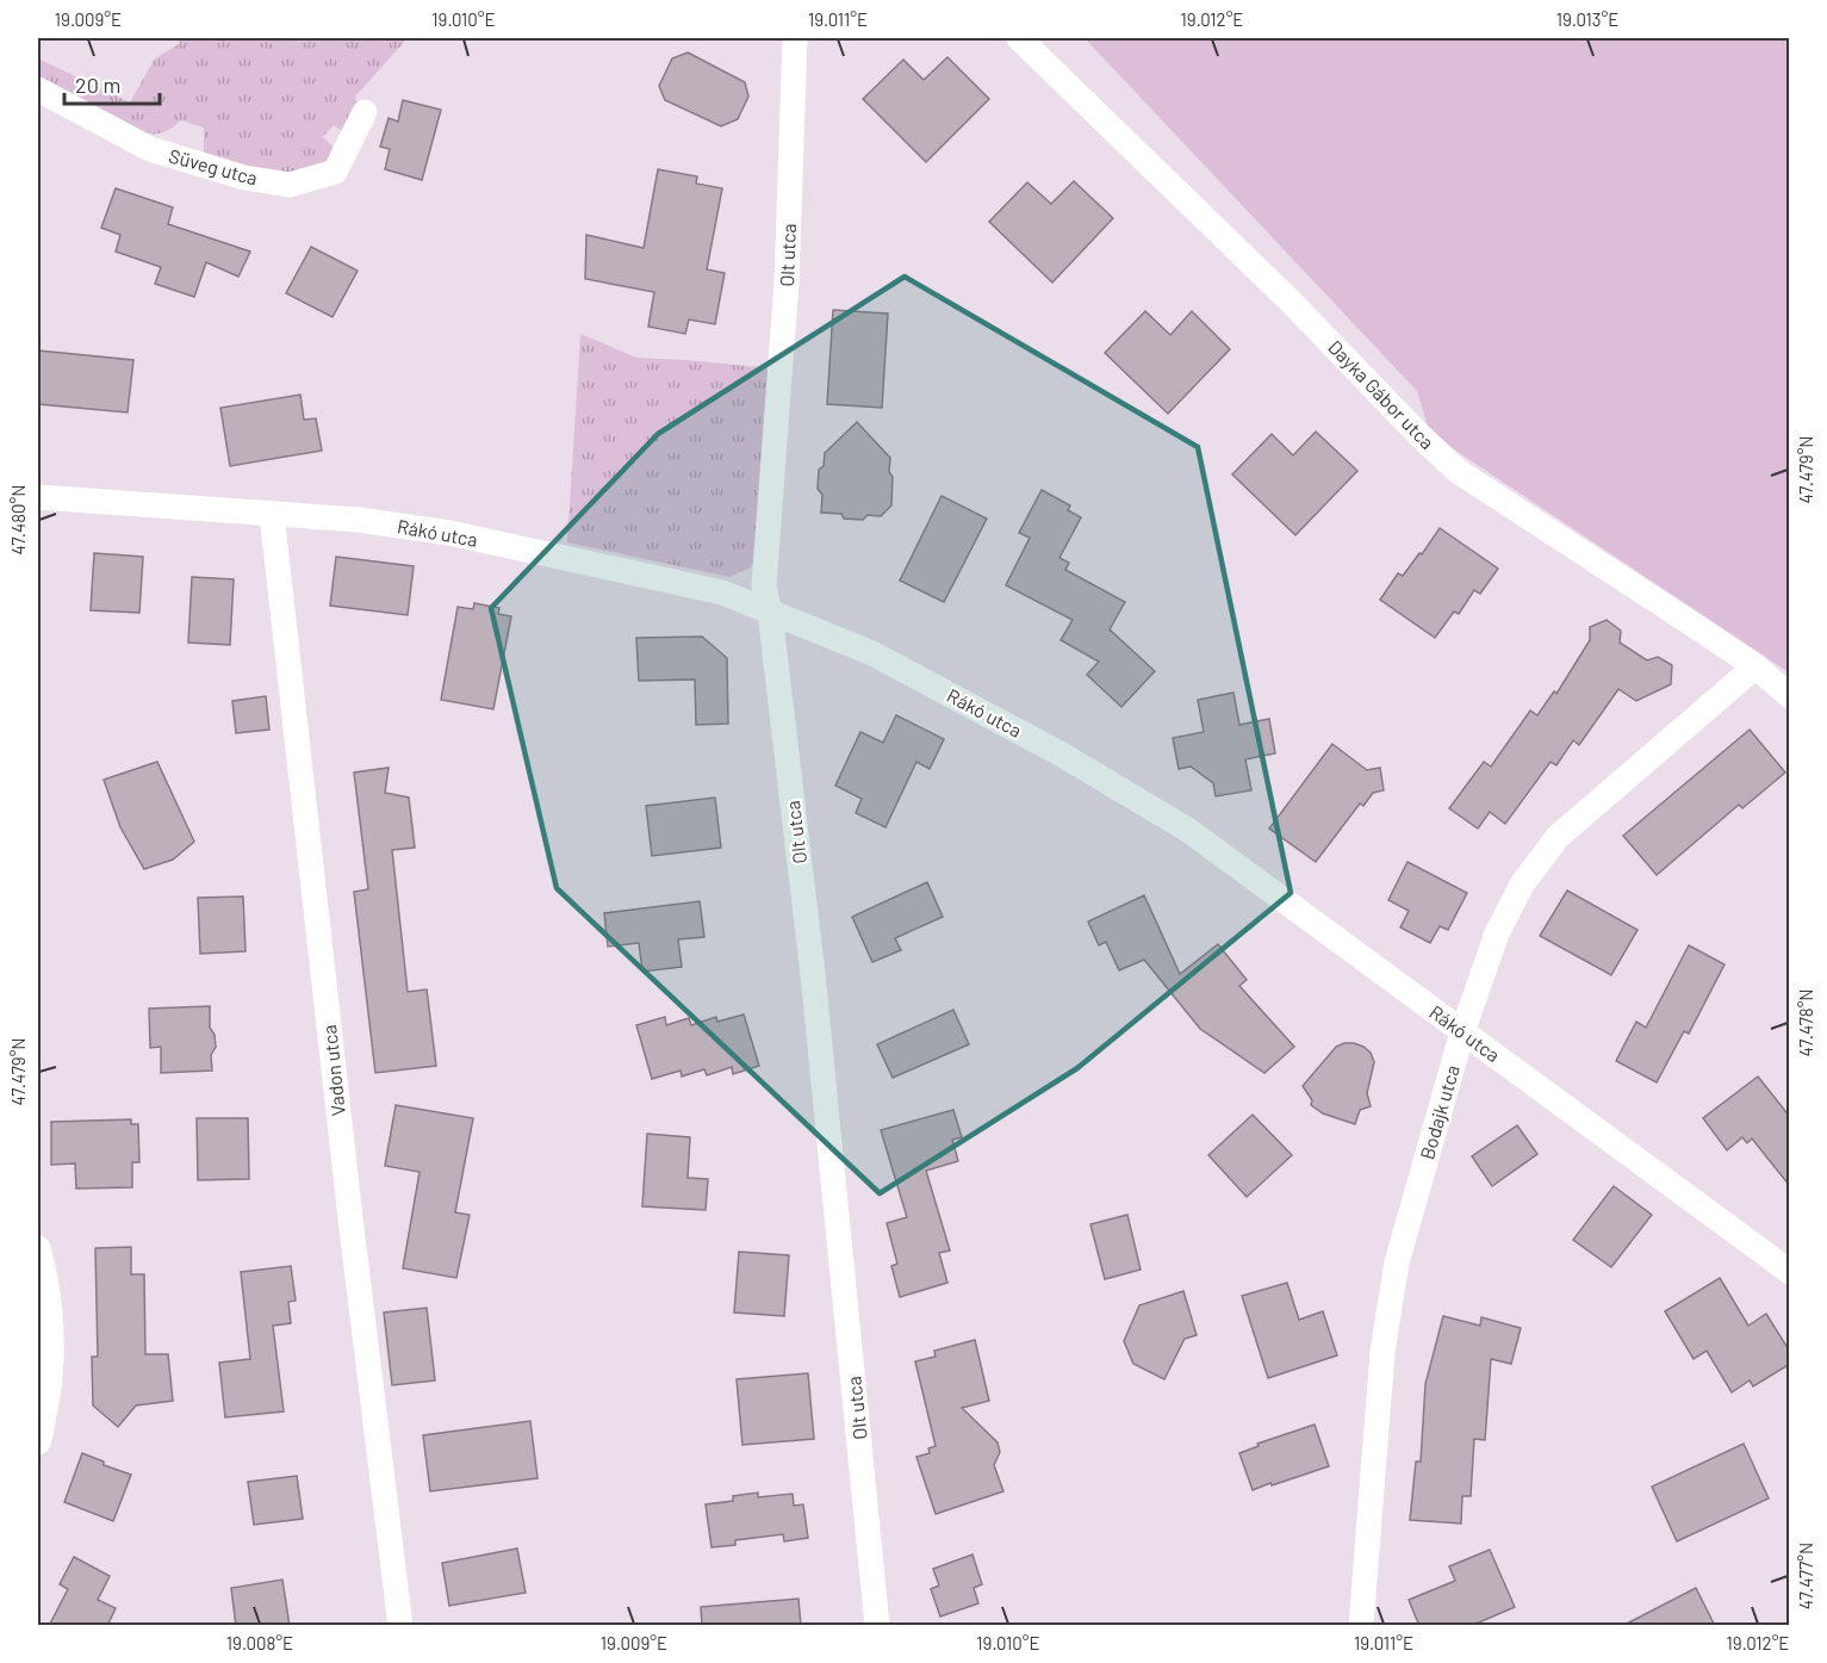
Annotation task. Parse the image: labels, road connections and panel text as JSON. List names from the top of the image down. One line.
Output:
{"streets":{"street":["Süveg utca","Olt utca","Dayka Gábor utca","Rákó utca","Vadon utca","Bodajk utca"]},"crossings":[["Olt utca","Rákó utca"],["Dayka Gábor utca","Bodajk utca"],["Rákó utca","Vadon utca"],["Rákó utca","Bodajk utca"]],"scale_bar":"20 m","coordinates":["19.009°E","19.010°E","19.011°E","19.012°E","19.013°E","47.479°N","47.480°N","47.478°N","47.477°N","19.008°E"]}
